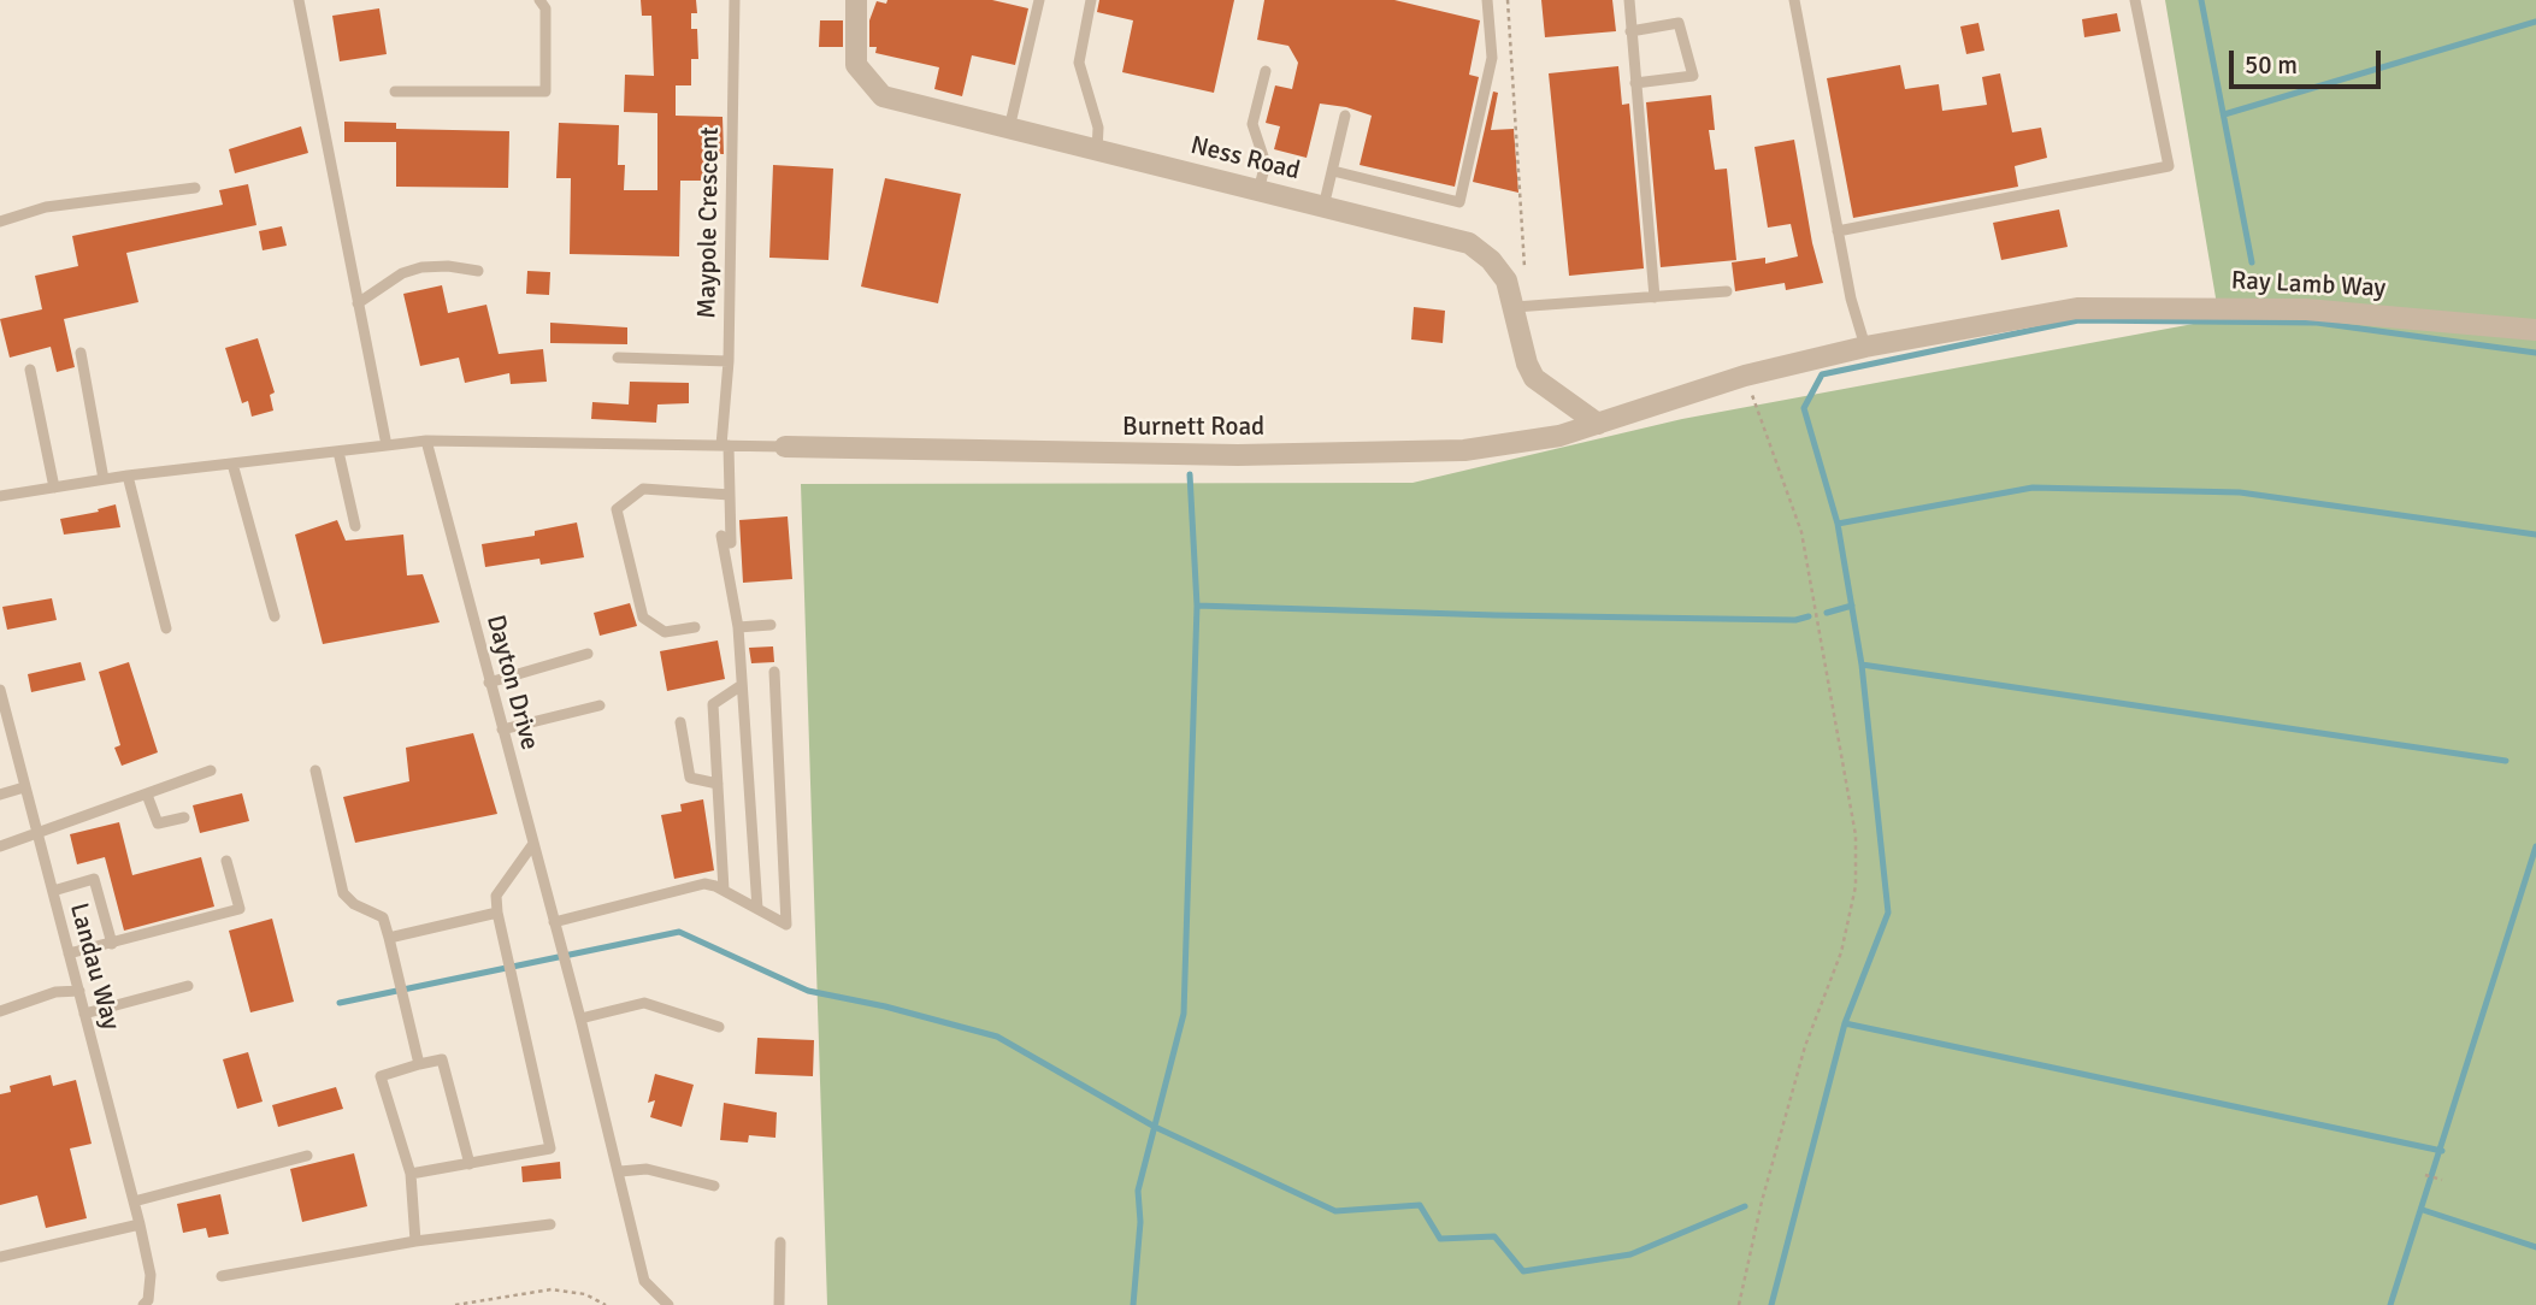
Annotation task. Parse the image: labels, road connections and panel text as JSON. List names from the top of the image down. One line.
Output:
{"streets":{"street":["Ness Road","Ray Lamb Way","Burnett Road"],"lane":["Maypole Crescent","Dayton Drive","Landau Way"]},"crossings":[["Ness Road","Burnett Road"],["Ray Lamb Way","Burnett Road"]],"scale_bar":"50 m"}
